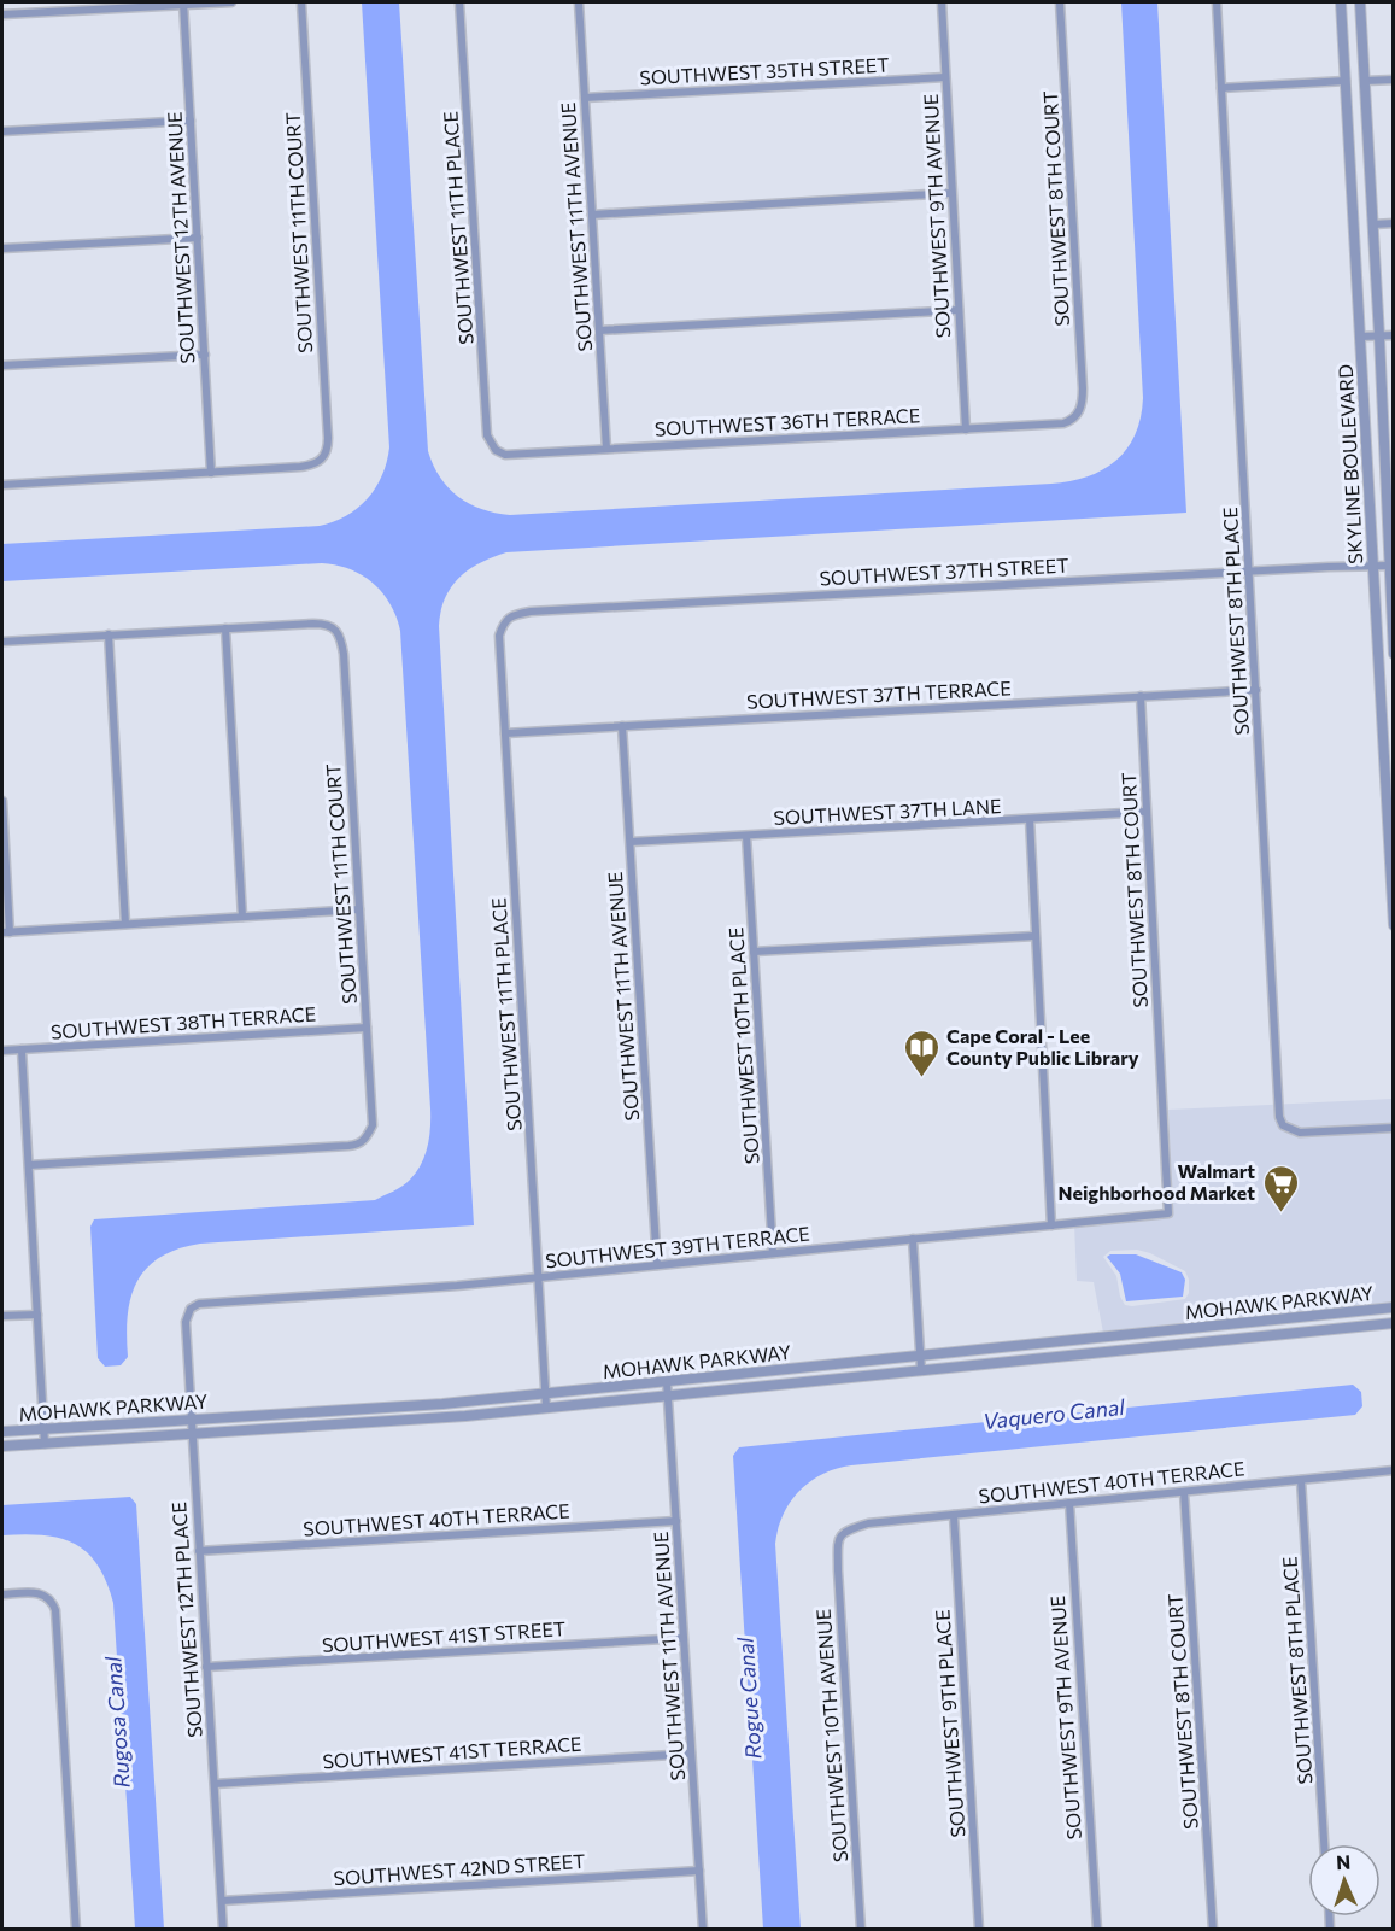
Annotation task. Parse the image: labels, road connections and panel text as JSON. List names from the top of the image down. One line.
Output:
{"streets":{"street":["SOUTHWEST 35TH STREET","SOUTHWEST 8TH COURT","SOUTHWEST 9TH AVENUE","SOUTHWEST 11TH AVENUE","SOUTHWEST 11TH PLACE","SOUTHWEST 11TH COURT","SOUTHWEST 12TH AVENUE","SOUTHWEST 36TH TERRACE","SKYLINE BOULEVARD","SOUTHWEST 37TH STREET","SOUTHWEST 8TH PLACE","SOUTHWEST 37TH TERRACE","SOUTHWEST 37TH LANE","SOUTHWEST 38TH TERRACE","SOUTHWEST 10TH PLACE","SOUTHWEST 39TH TERRACE","MOHAWK PARKWAY","SOUTHWEST 40TH TERRACE","SOUTHWEST 12TH PLACE","SOUTHWEST 41ST STREET","SOUTHWEST 9TH PLACE","SOUTHWEST 10TH AVENUE","SOUTHWEST 41ST TERRACE","SOUTHWEST 42ND STREET"]},"crossings":[["SOUTHWEST 35TH STREET","SOUTHWEST 9TH AVENUE"],["SOUTHWEST 35TH STREET","SOUTHWEST 11TH AVENUE"],["SOUTHWEST 8TH COURT","SOUTHWEST 36TH TERRACE"],["SOUTHWEST 8TH COURT","SOUTHWEST 37TH TERRACE"],["SOUTHWEST 8TH COURT","SOUTHWEST 37TH LANE"],["SOUTHWEST 8TH COURT","SOUTHWEST 39TH TERRACE"],["SOUTHWEST 8TH COURT","SOUTHWEST 40TH TERRACE"],["SOUTHWEST 9TH AVENUE","SOUTHWEST 36TH TERRACE"],["SOUTHWEST 9TH AVENUE","SOUTHWEST 40TH TERRACE"],["SOUTHWEST 11TH AVENUE","SOUTHWEST 36TH TERRACE"],["SOUTHWEST 11TH AVENUE","SOUTHWEST 37TH TERRACE"],["SOUTHWEST 11TH AVENUE","SOUTHWEST 37TH LANE"],["SOUTHWEST 11TH AVENUE","SOUTHWEST 39TH TERRACE"],["SOUTHWEST 11TH AVENUE","MOHAWK PARKWAY"],["SOUTHWEST 11TH AVENUE","SOUTHWEST 40TH TERRACE"],["SOUTHWEST 11TH AVENUE","SOUTHWEST 41ST STREET"],["SOUTHWEST 11TH AVENUE","SOUTHWEST 41ST TERRACE"],["SOUTHWEST 11TH AVENUE","SOUTHWEST 42ND STREET"],["SOUTHWEST 11TH PLACE","SOUTHWEST 36TH TERRACE"],["SOUTHWEST 11TH PLACE","SOUTHWEST 37TH STREET"],["SOUTHWEST 11TH PLACE","SOUTHWEST 37TH TERRACE"],["SOUTHWEST 11TH PLACE","SOUTHWEST 39TH TERRACE"],["SOUTHWEST 11TH PLACE","MOHAWK PARKWAY"],["SOUTHWEST 11TH COURT","SOUTHWEST 12TH AVENUE"],["SOUTHWEST 11TH COURT","SOUTHWEST 38TH TERRACE"],["SKYLINE BOULEVARD","SOUTHWEST 37TH STREET"],["SOUTHWEST 37TH STREET","SOUTHWEST 8TH PLACE"],["SOUTHWEST 8TH PLACE","SOUTHWEST 37TH TERRACE"],["SOUTHWEST 8TH PLACE","SOUTHWEST 40TH TERRACE"],["SOUTHWEST 37TH LANE","SOUTHWEST 10TH PLACE"],["SOUTHWEST 10TH PLACE","SOUTHWEST 39TH TERRACE"],["SOUTHWEST 39TH TERRACE","SOUTHWEST 12TH PLACE"],["MOHAWK PARKWAY","SOUTHWEST 12TH PLACE"],["SOUTHWEST 40TH TERRACE","SOUTHWEST 12TH PLACE"],["SOUTHWEST 40TH TERRACE","SOUTHWEST 9TH PLACE"],["SOUTHWEST 40TH TERRACE","SOUTHWEST 10TH AVENUE"],["SOUTHWEST 12TH PLACE","SOUTHWEST 41ST STREET"],["SOUTHWEST 12TH PLACE","SOUTHWEST 41ST TERRACE"],["SOUTHWEST 12TH PLACE","SOUTHWEST 42ND STREET"]],"water":["Vaquero Canal","Rogue Canal","Rugosa Canal"],"places":{"library":["Cape Coral - Lee County Public Library"],"supermarket":["Walmart Neighborhood Market"]},"north":"top"}
